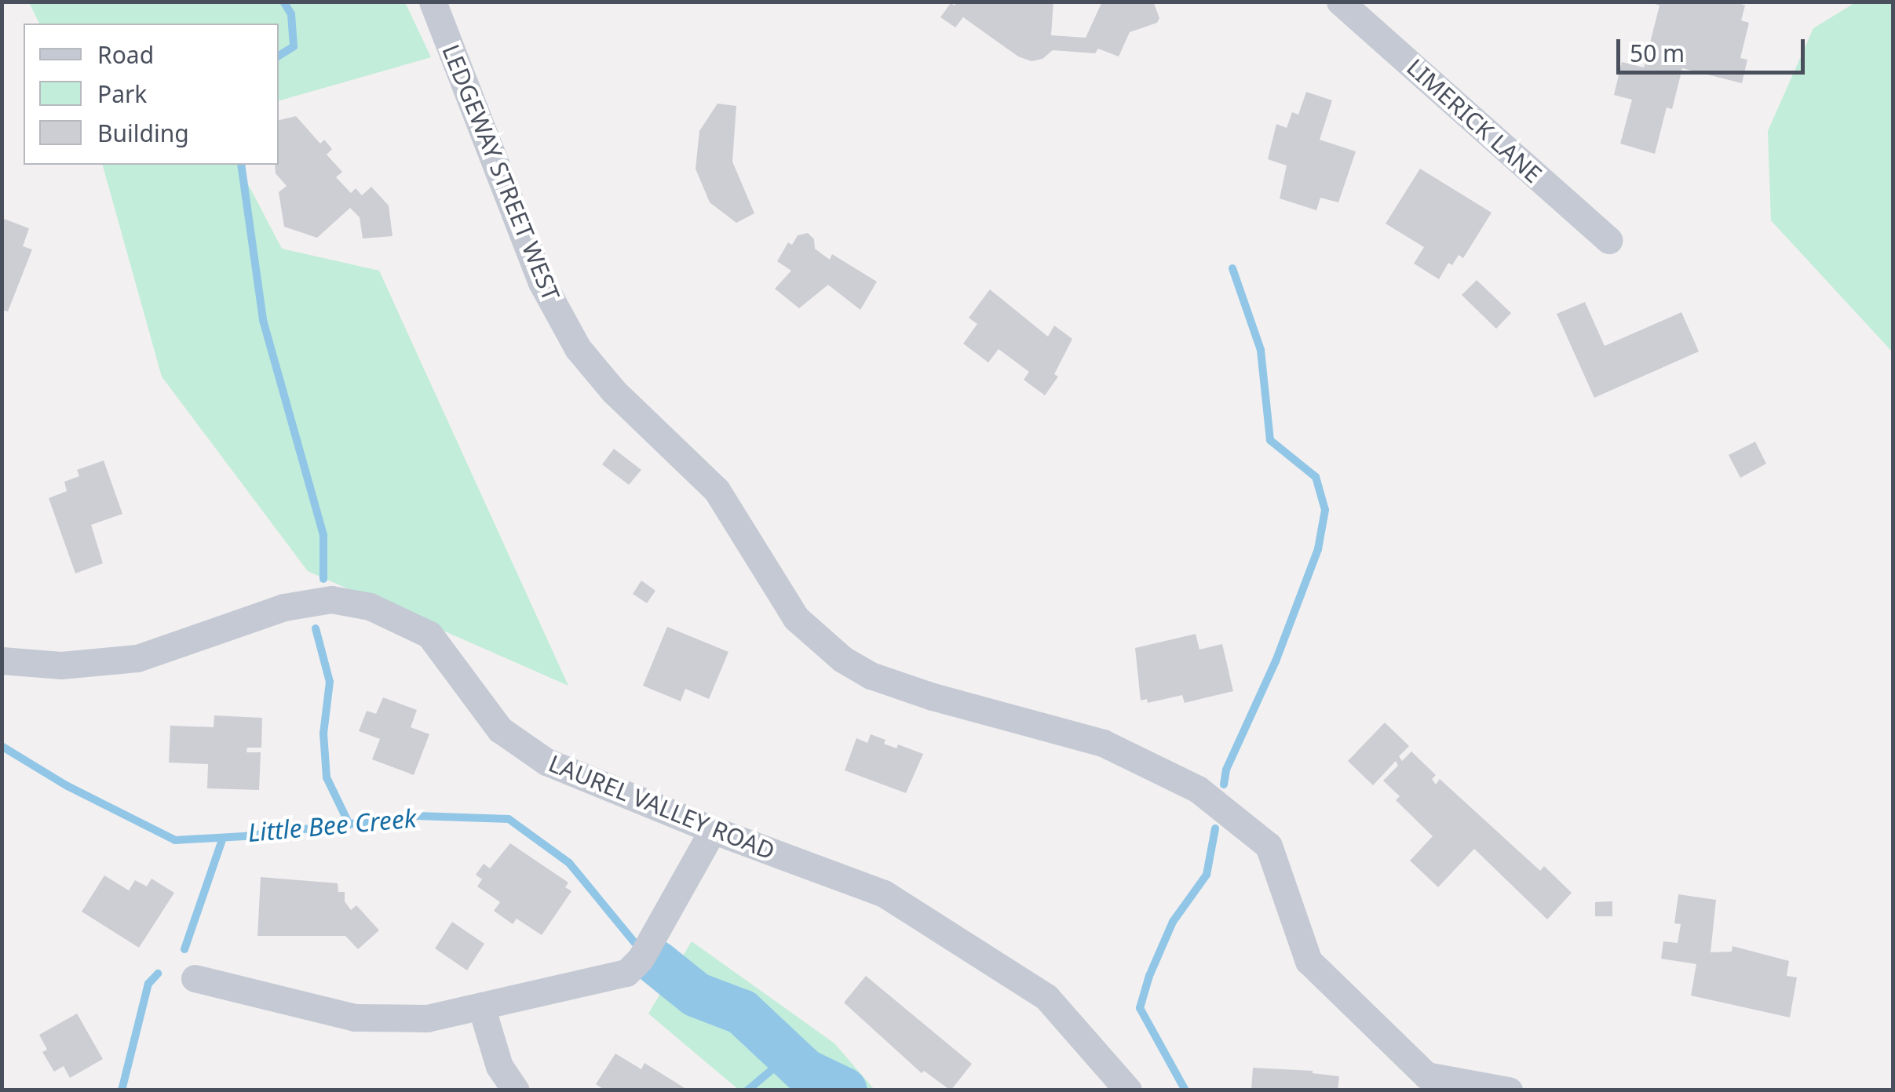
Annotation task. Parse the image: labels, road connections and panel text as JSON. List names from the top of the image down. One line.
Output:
{"streets":{"street":["LIMERICK LANE","LEDGEWAY STREET WEST","LAUREL VALLEY ROAD"]},"water":["Little Bee Creek"],"legend":["Road","Park","Building"],"scale_bar":"50 m"}
